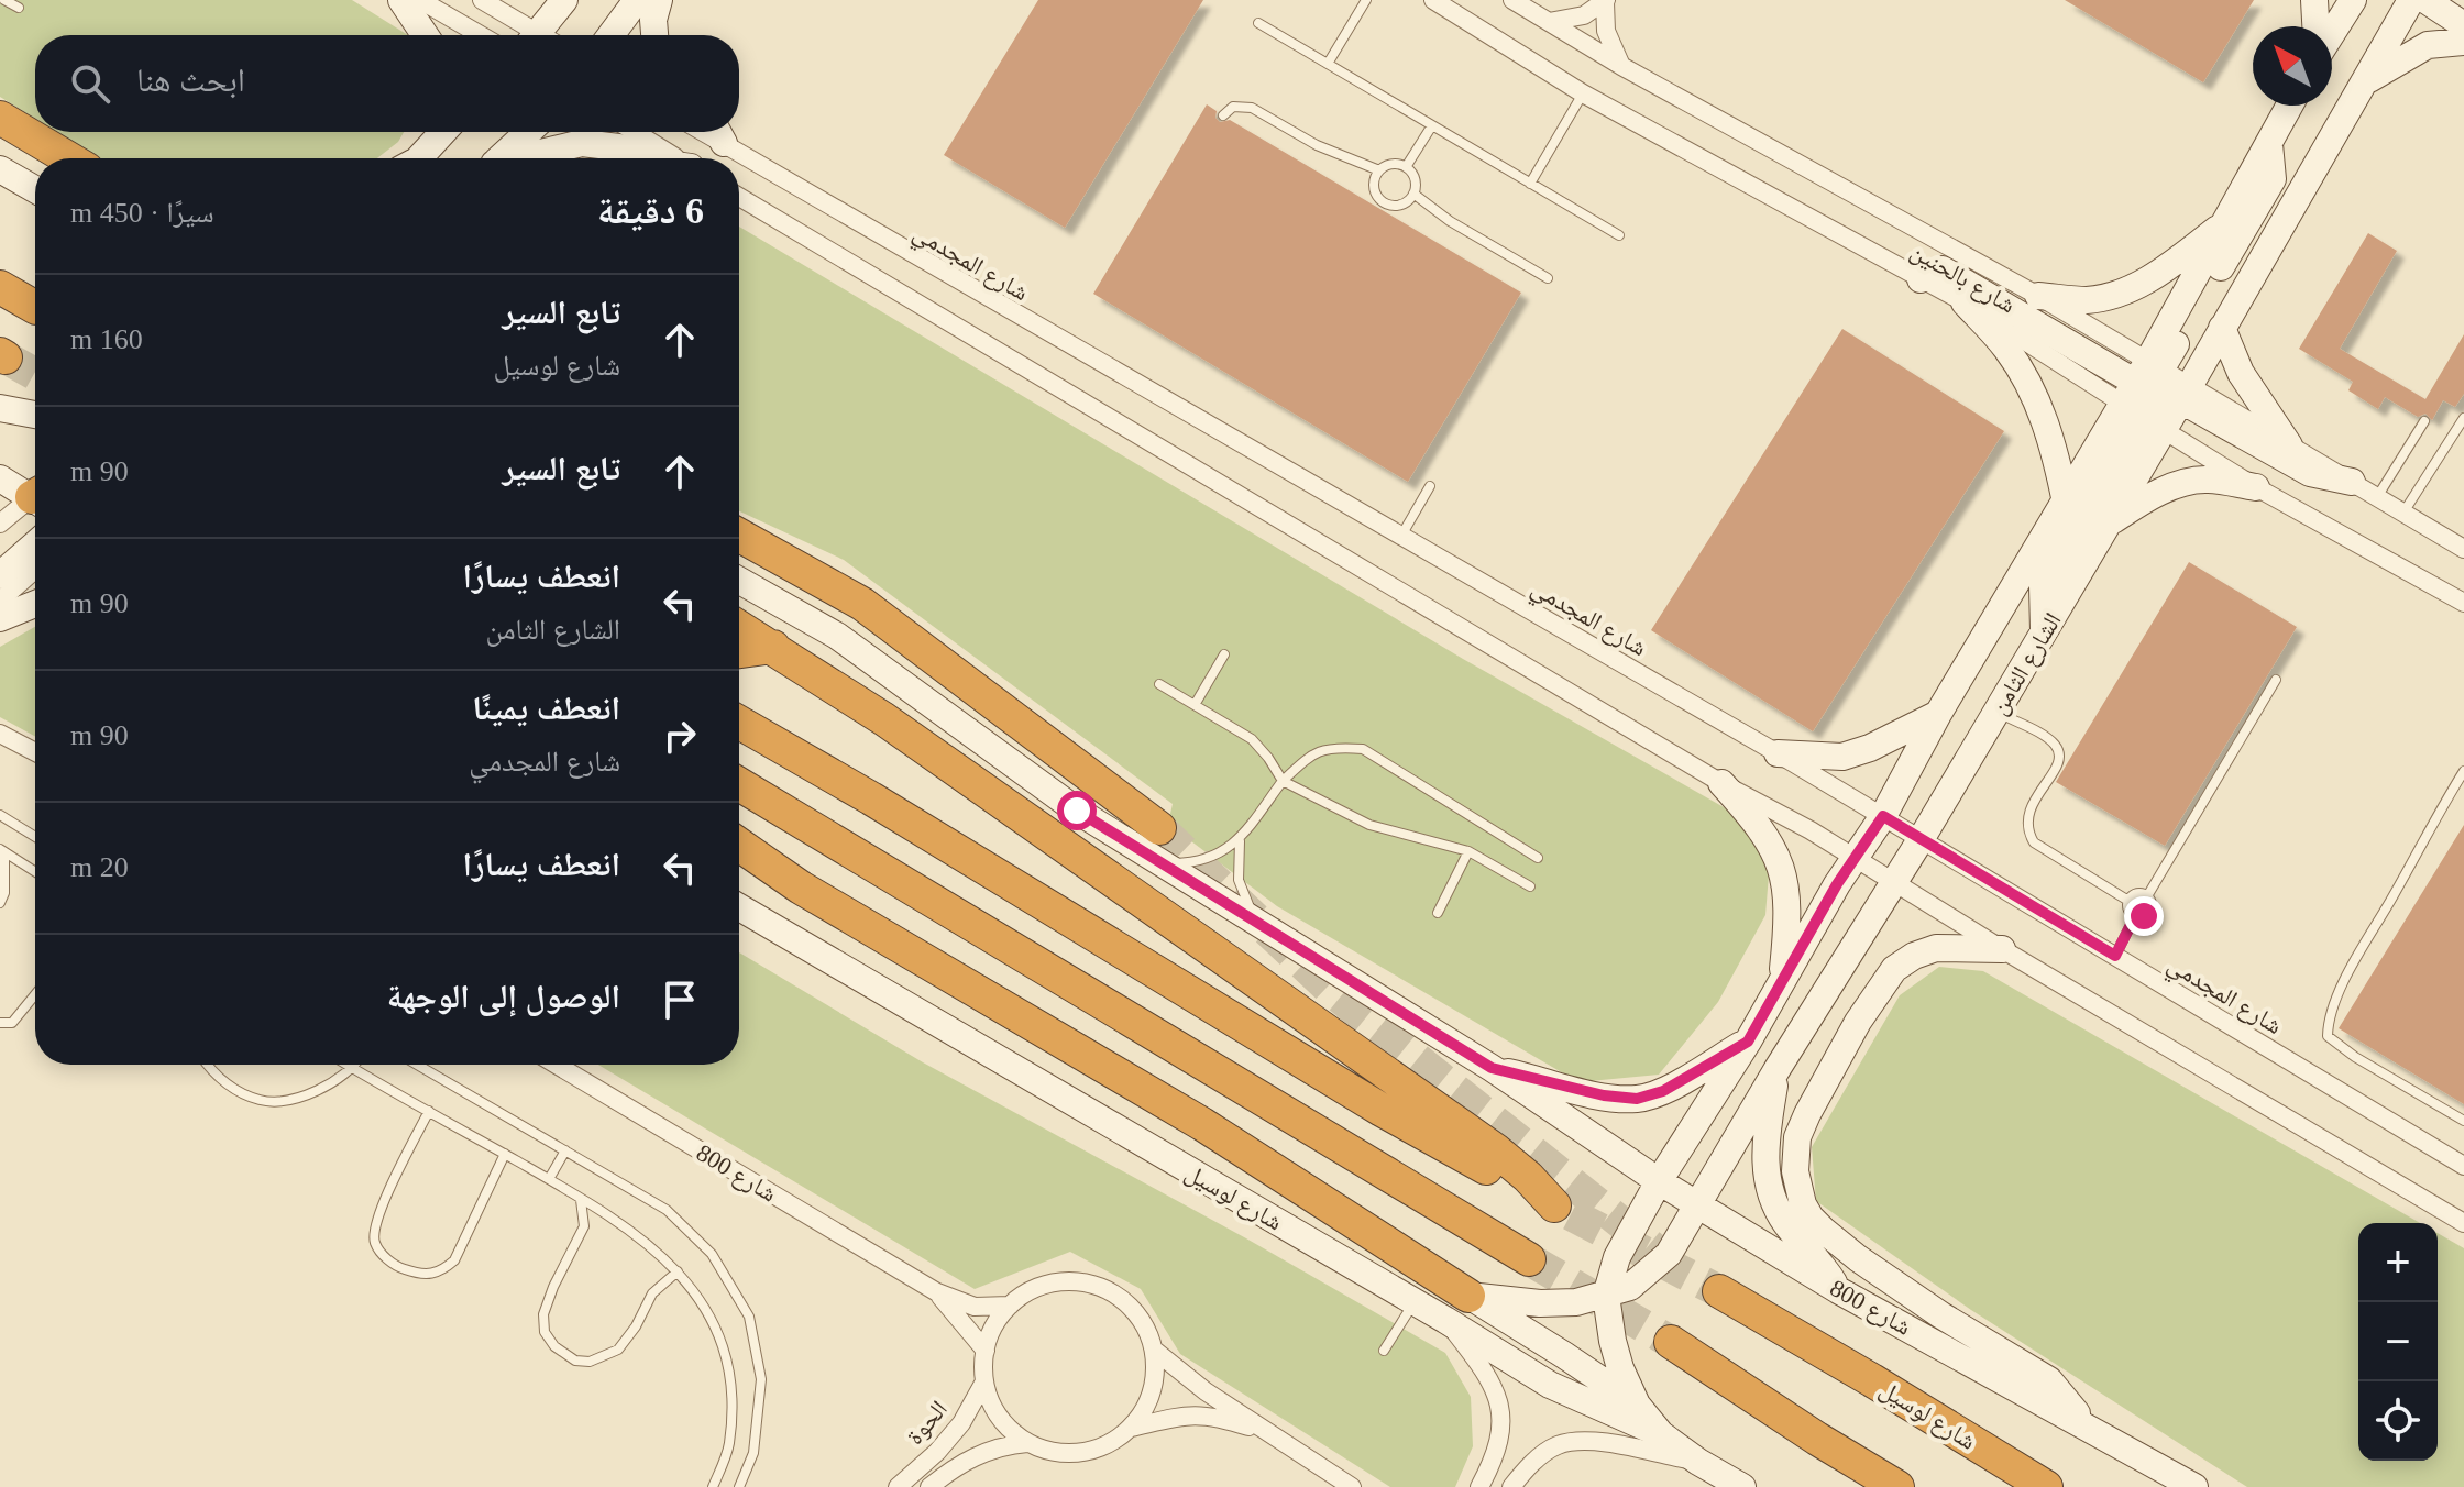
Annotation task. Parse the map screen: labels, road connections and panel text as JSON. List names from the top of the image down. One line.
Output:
{"streets":{"highway":["شارع لوسيل"],"street":["شارع المجدمي","شارع بالحنين","الشارع الثامن","شارع 800","الحوة"]},"crossings":[["شارع المجدمي","الشارع الثامن"],["شارع بالحنين","الشارع الثامن"],["الشارع الثامن","شارع 800"],["الشارع الثامن","شارع لوسيل"],["شارع 800","الحوة"]],"north":"top left","page":{"search":"ابحث هنا","heading":["6 دقيقة","سيرًا · 450 m"],"list":[["تابع السير","شارع لوسيل","160 m"],["تابع السير","90 m"],["انعطف يسارًا","الشارع الثامن","90 m"],["انعطف يمينًا","شارع المجدمي","90 m"],["انعطف يسارًا","20 m"],"الوصول إلى الوجهة"],"map_buttons":["+","−"]}}
